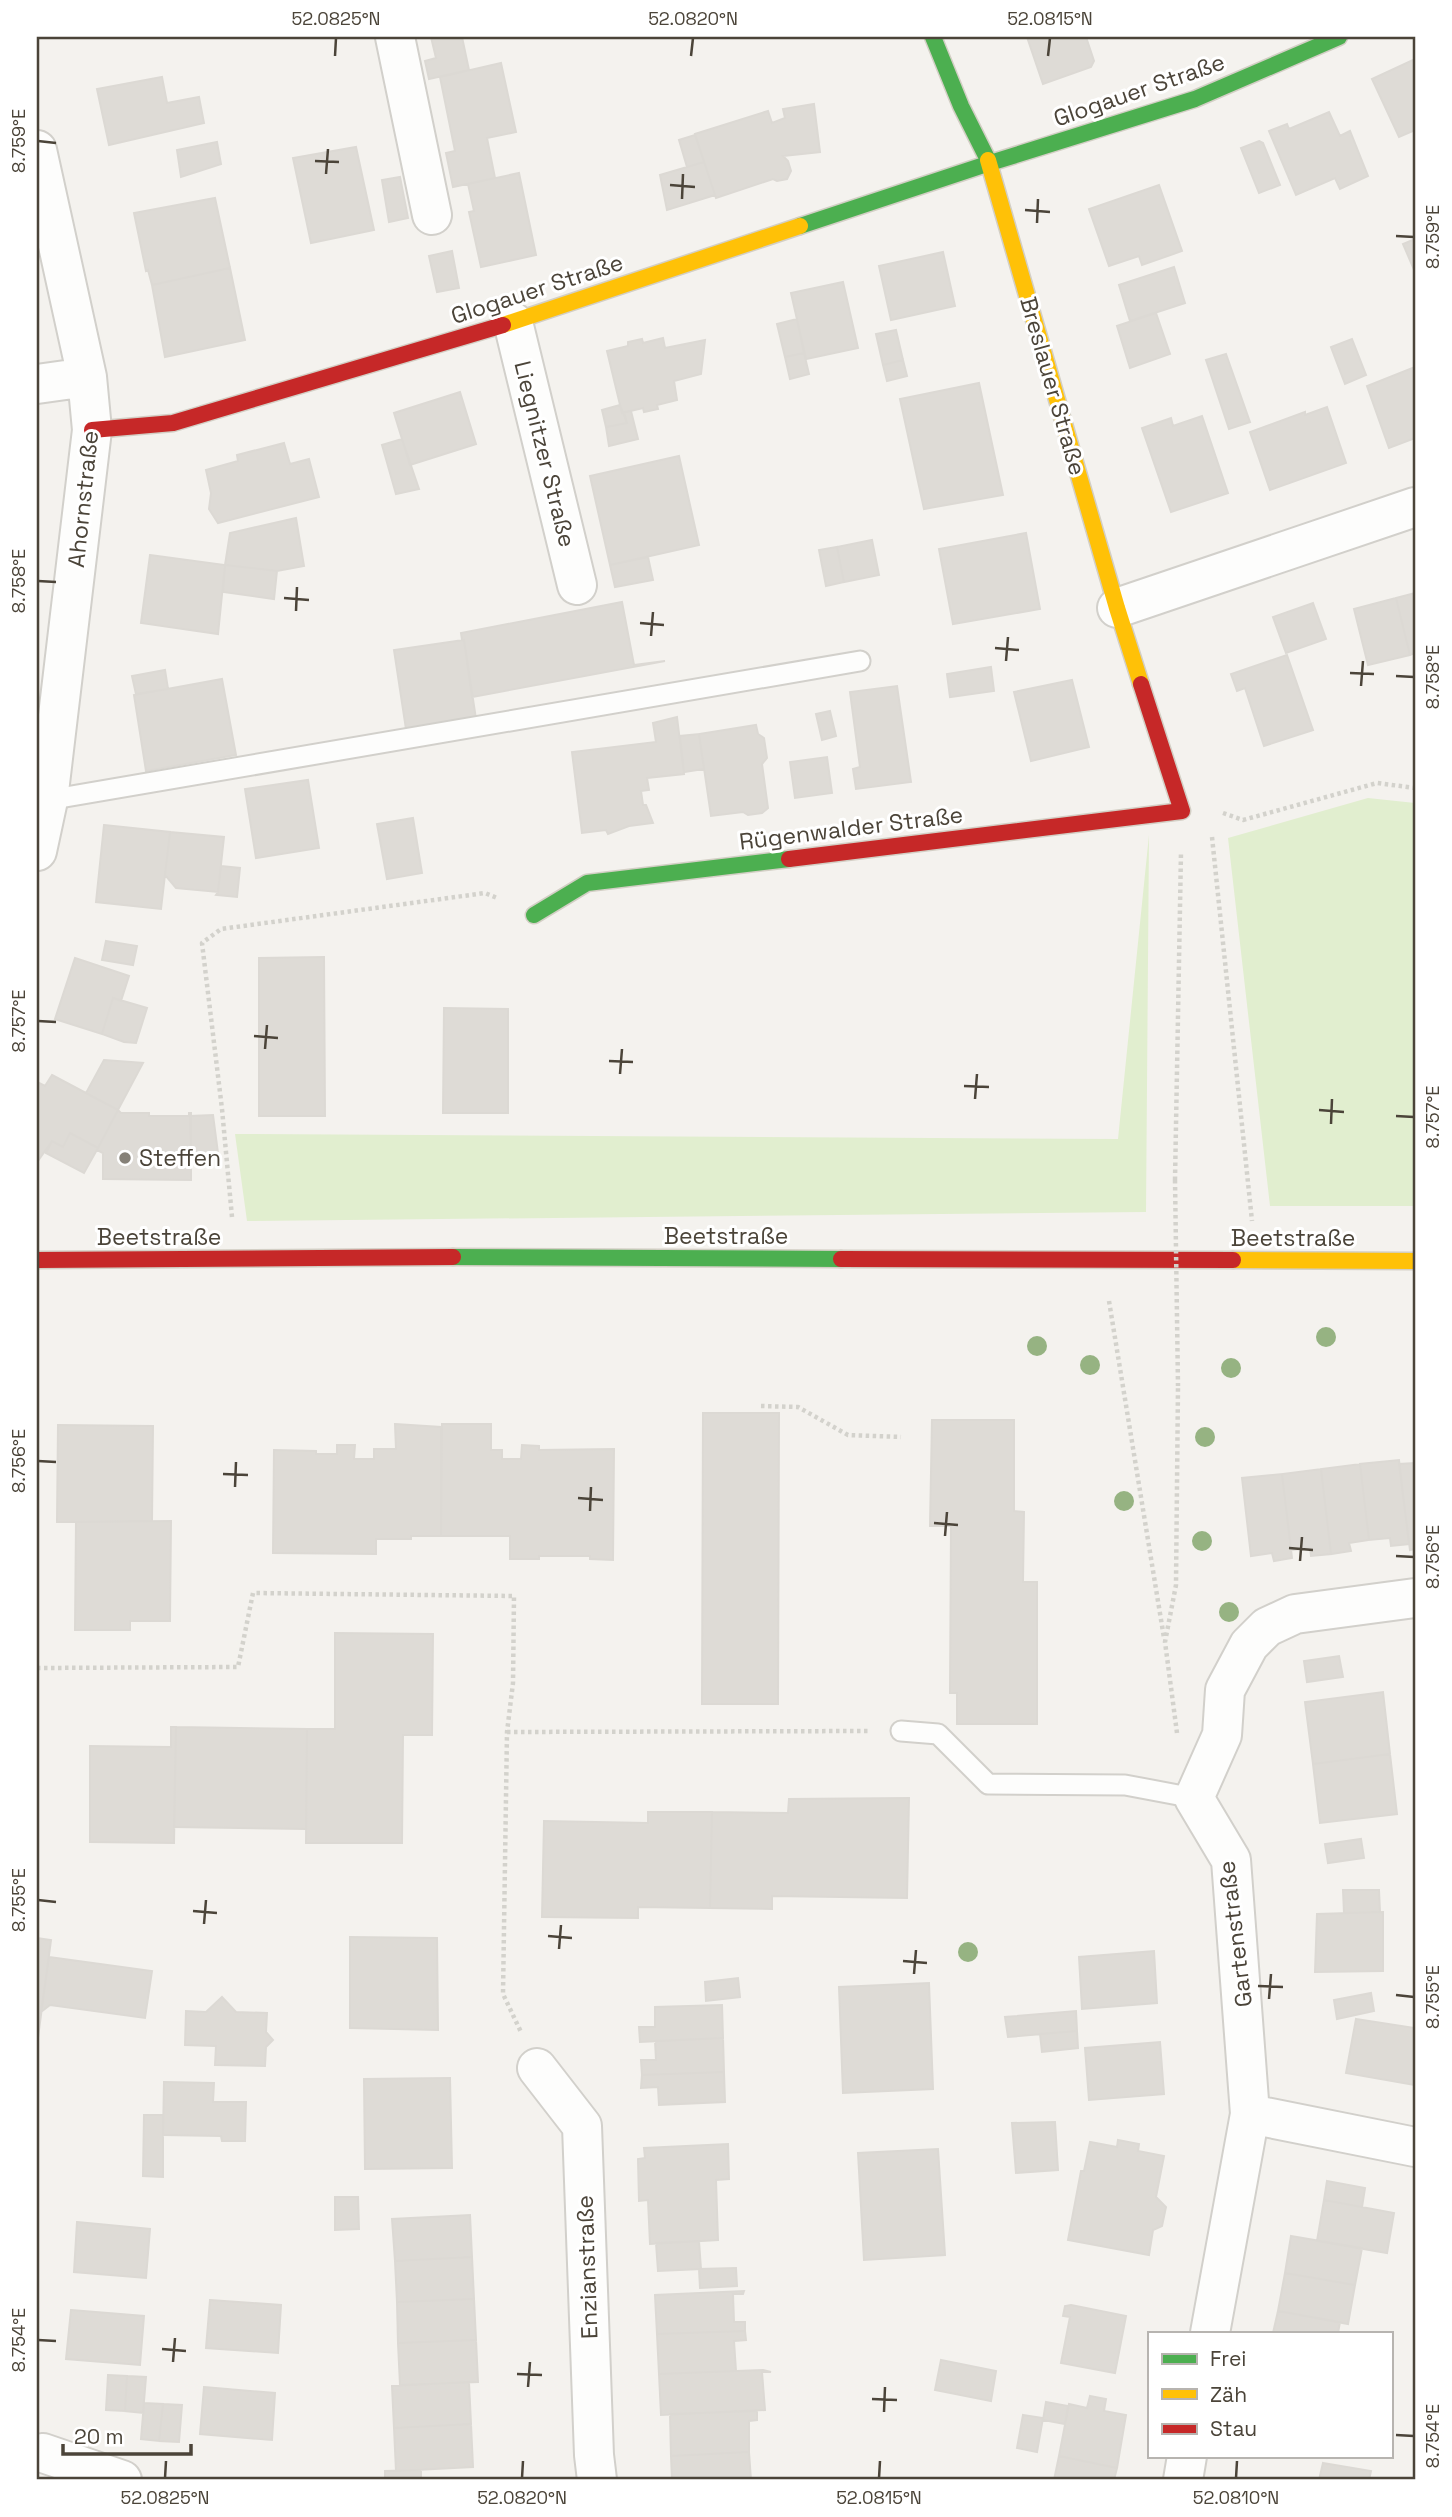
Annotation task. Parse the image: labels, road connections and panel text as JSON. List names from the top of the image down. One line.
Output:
{"streets":{"street":["Glogauer Straße","Breslauer Straße","Liegnitzer Straße","Ahornstraße","Rügenwalder Straße","Beetstraße","Gartenstraße","Enzianstraße"]},"crossings":[["Glogauer Straße","Breslauer Straße"],["Glogauer Straße","Liegnitzer Straße"],["Glogauer Straße","Ahornstraße"],["Breslauer Straße","Rügenwalder Straße"]],"places":["Steffen"],"legend":["Frei","Zäh","Stau"],"scale_bar":"20 m","coordinates":["52.0825°N","52.0820°N","52.0815°N","8.759°E","8.758°E","8.757°E","8.756°E","8.755°E","8.754°E","52.0810°N"]}
